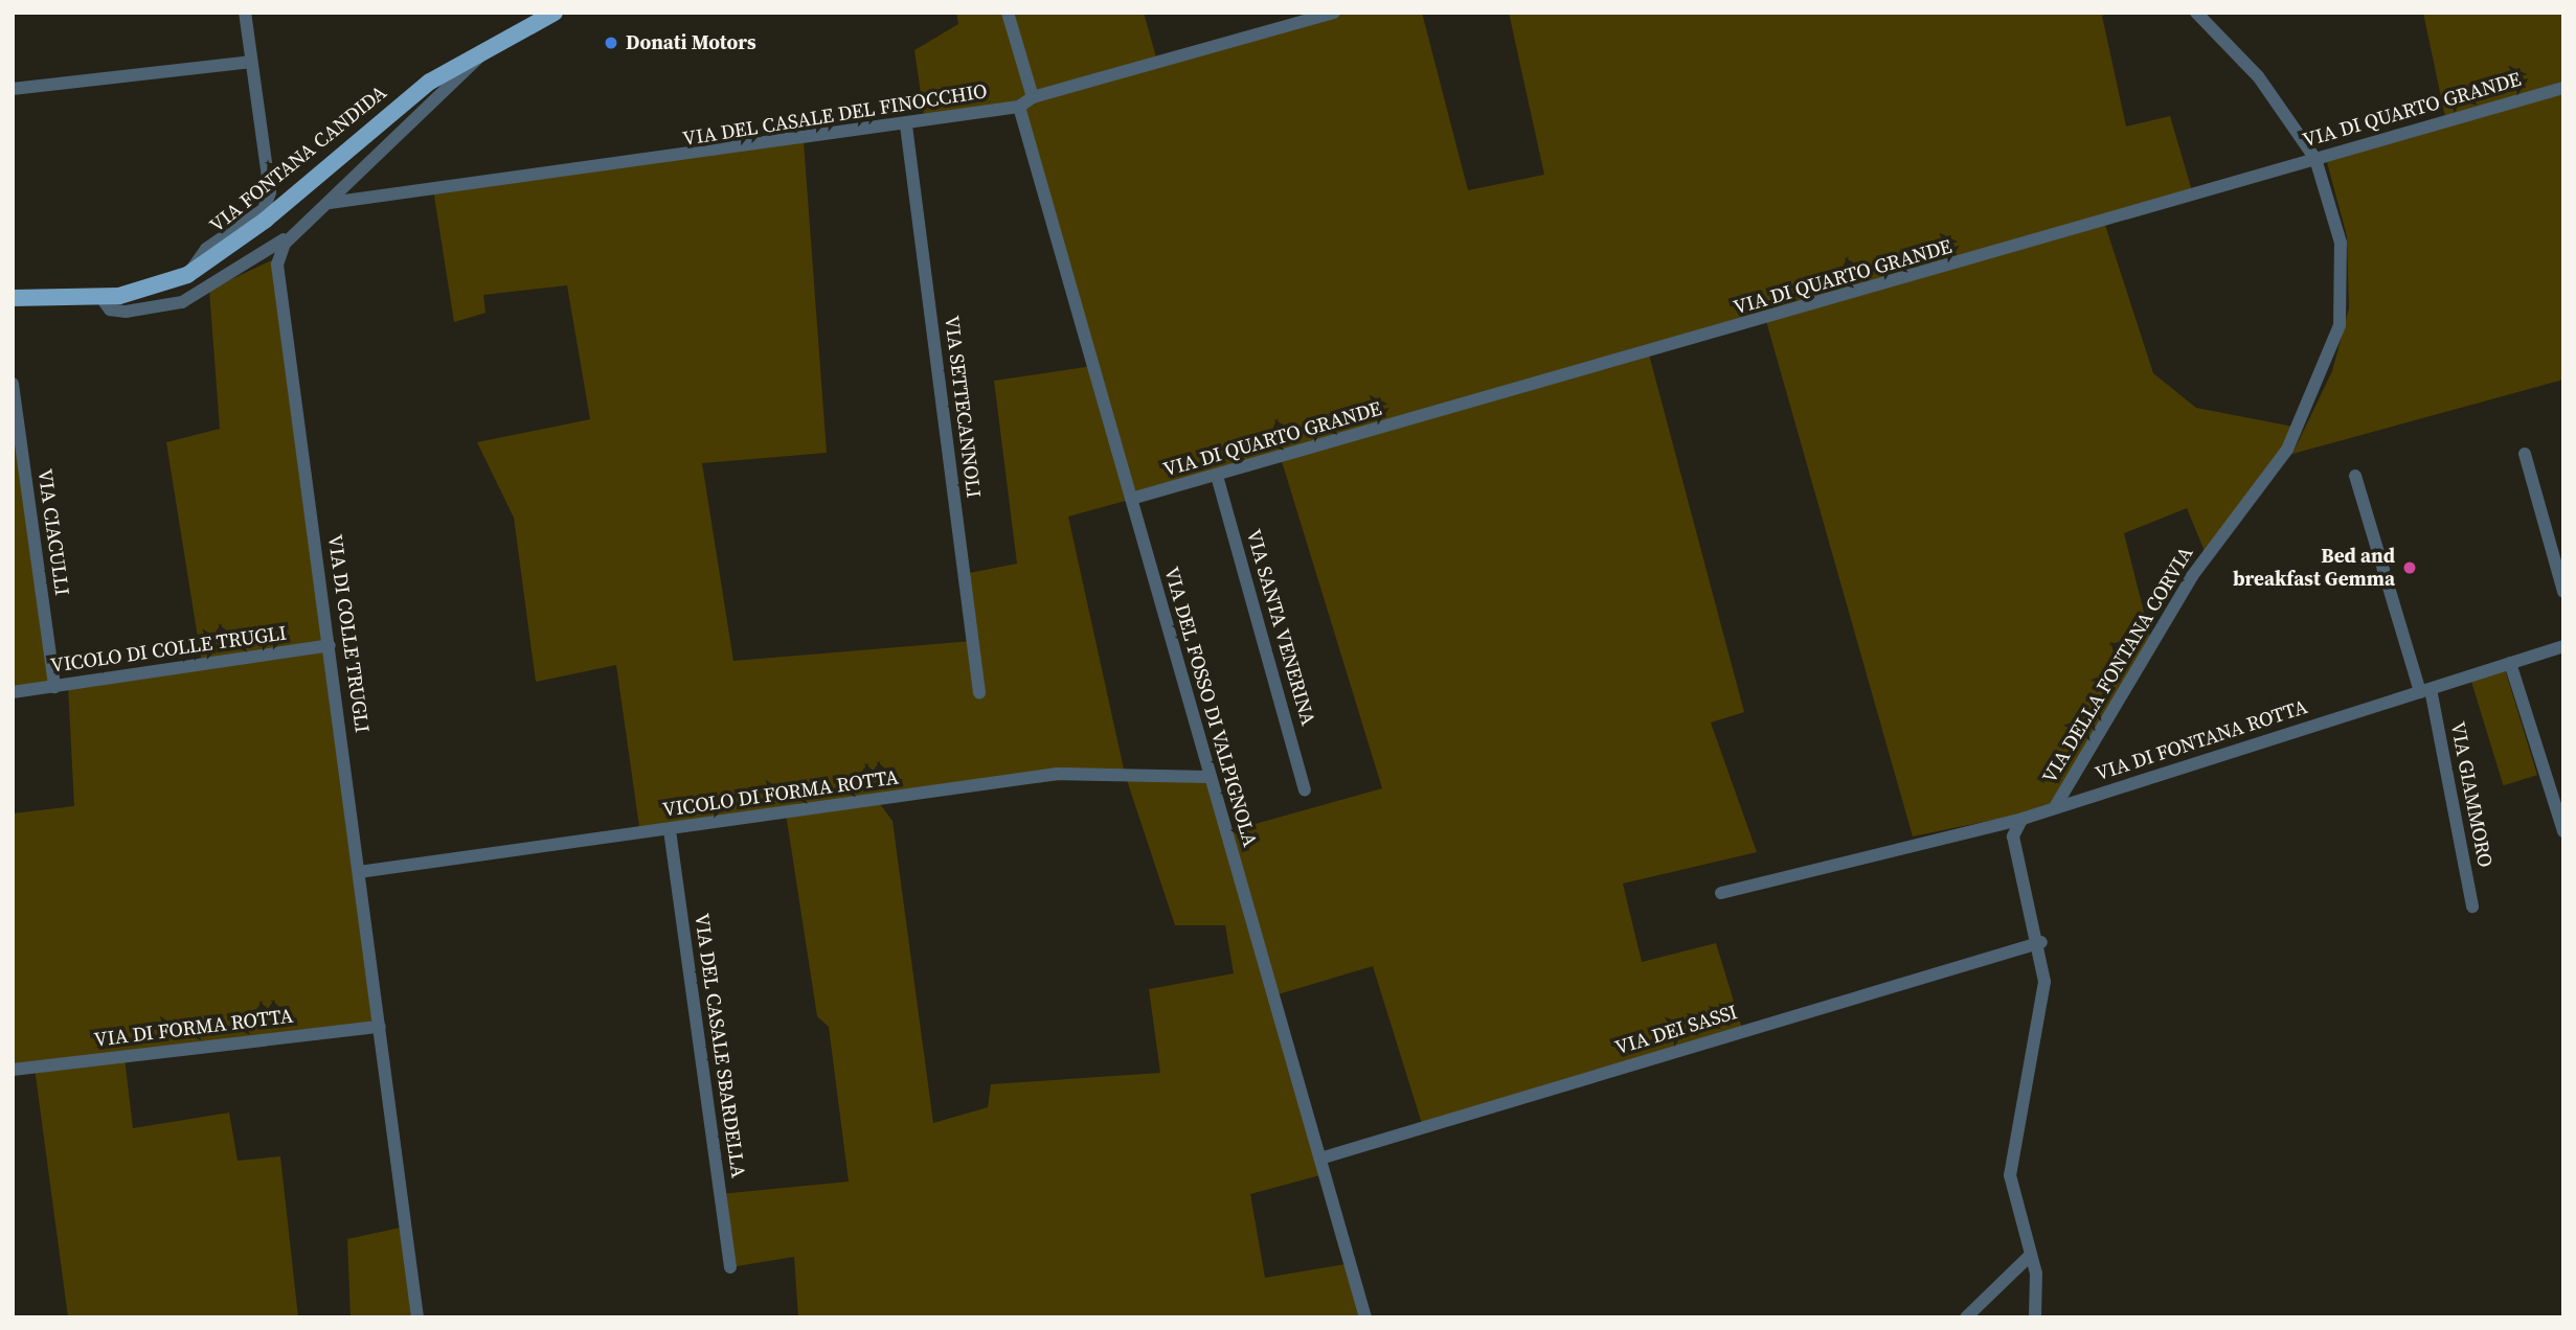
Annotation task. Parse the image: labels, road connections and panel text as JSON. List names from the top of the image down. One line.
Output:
{"streets":{"main road":["VIA FONTANA CANDIDA"],"street":["VIA DI QUARTO GRANDE","VIA DEL CASALE DEL FINOCCHIO","VIA SETTECANNOLI","VIA CIACULLI","VIA SANTA VENERINA","VIA DI COLLE TRUGLI","VICOLO DI COLLE TRUGLI","VIA DELLA FONTANA CORVIA","VIA DEL FOSSO DI VALPIGNOLA","VIA DI FONTANA ROTTA","VICOLO DI FORMA ROTTA","VIA GIAMMORO","VIA DI FORMA ROTTA","VIA DEI SASSI","VIA DEL CASALE SBARDELLA"]},"crossings":[["VIA DI QUARTO GRANDE","VIA SANTA VENERINA"],["VIA DI QUARTO GRANDE","VIA DELLA FONTANA CORVIA"],["VIA DI QUARTO GRANDE","VIA DEL FOSSO DI VALPIGNOLA"],["VIA DEL CASALE DEL FINOCCHIO","VIA SETTECANNOLI"],["VIA DEL CASALE DEL FINOCCHIO","VIA DI COLLE TRUGLI"],["VIA DEL CASALE DEL FINOCCHIO","VIA DEL FOSSO DI VALPIGNOLA"],["VIA FONTANA CANDIDA","VIA DI COLLE TRUGLI"],["VIA CIACULLI","VICOLO DI COLLE TRUGLI"],["VIA DI COLLE TRUGLI","VICOLO DI COLLE TRUGLI"],["VIA DI COLLE TRUGLI","VICOLO DI FORMA ROTTA"],["VIA DI COLLE TRUGLI","VIA DI FORMA ROTTA"],["VIA DELLA FONTANA CORVIA","VIA DI FONTANA ROTTA"],["VIA DEL FOSSO DI VALPIGNOLA","VICOLO DI FORMA ROTTA"],["VIA DEL FOSSO DI VALPIGNOLA","VIA DEI SASSI"],["VIA DI FONTANA ROTTA","VIA GIAMMORO"],["VICOLO DI FORMA ROTTA","VIA DEL CASALE SBARDELLA"]],"places":["Donati Motors","Bed and breakfast Gemma"]}
